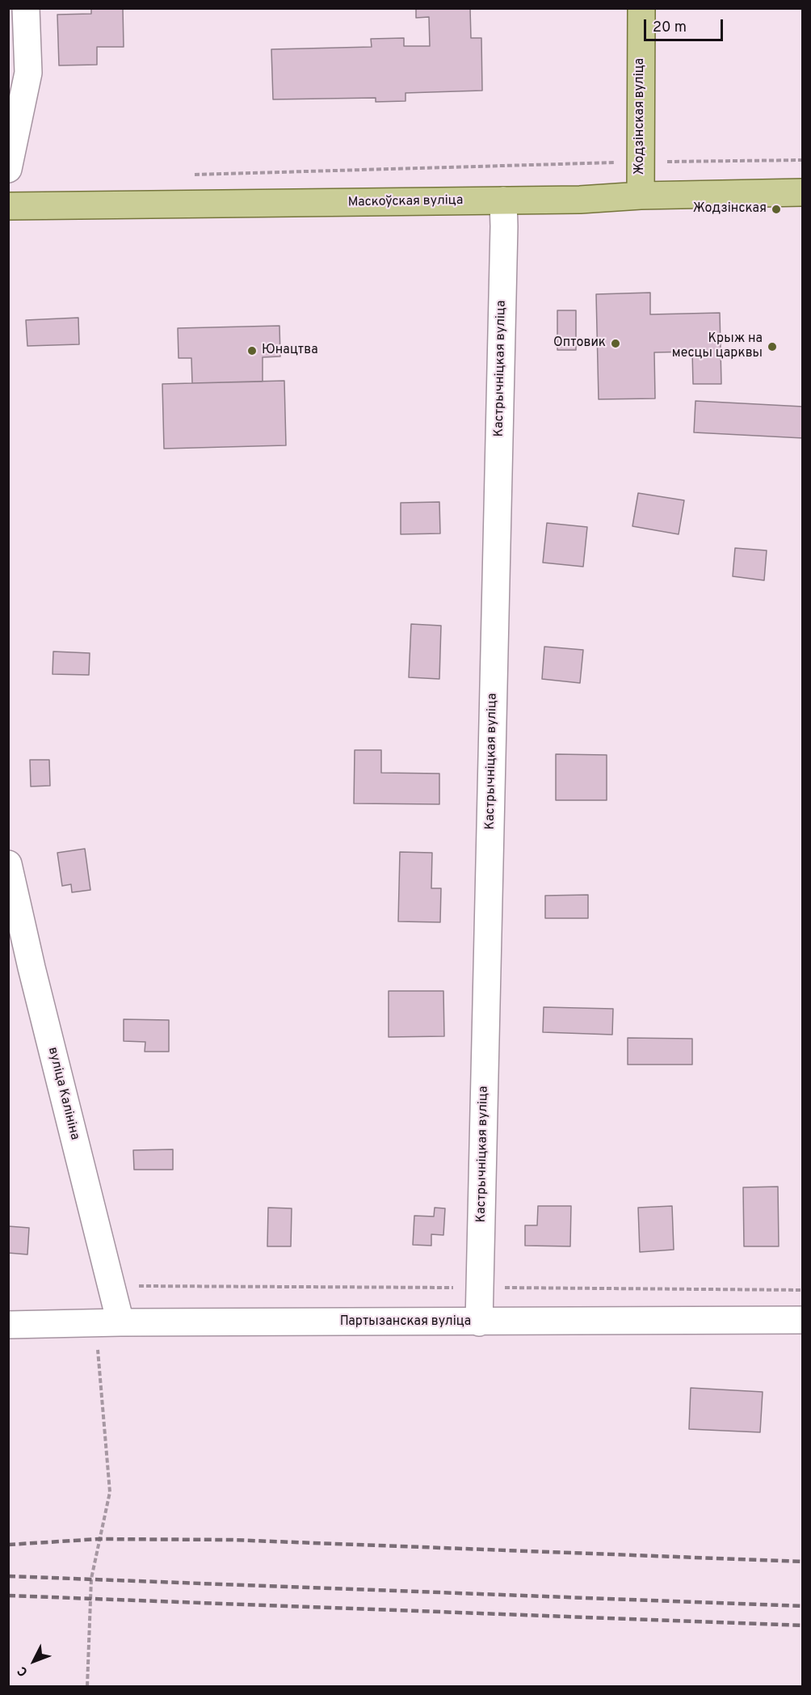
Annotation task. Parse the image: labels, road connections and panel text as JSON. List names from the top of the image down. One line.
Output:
{"streets":{"main road":["Жодзінская вуліца","Маскоўская вуліца"],"street":["Кастрычніцкая вуліца","вуліца Калініна","Партызанская вуліца"]},"crossings":[["Жодзінская вуліца","Маскоўская вуліца"],["Маскоўская вуліца","Кастрычніцкая вуліца"],["Кастрычніцкая вуліца","Партызанская вуліца"],["вуліца Калініна","Партызанская вуліца"]],"places":["Жодзінская","Оптовик","Крыж на месцы царквы","Юнацтва"],"scale_bar":"20 m","north":"bottom left"}
